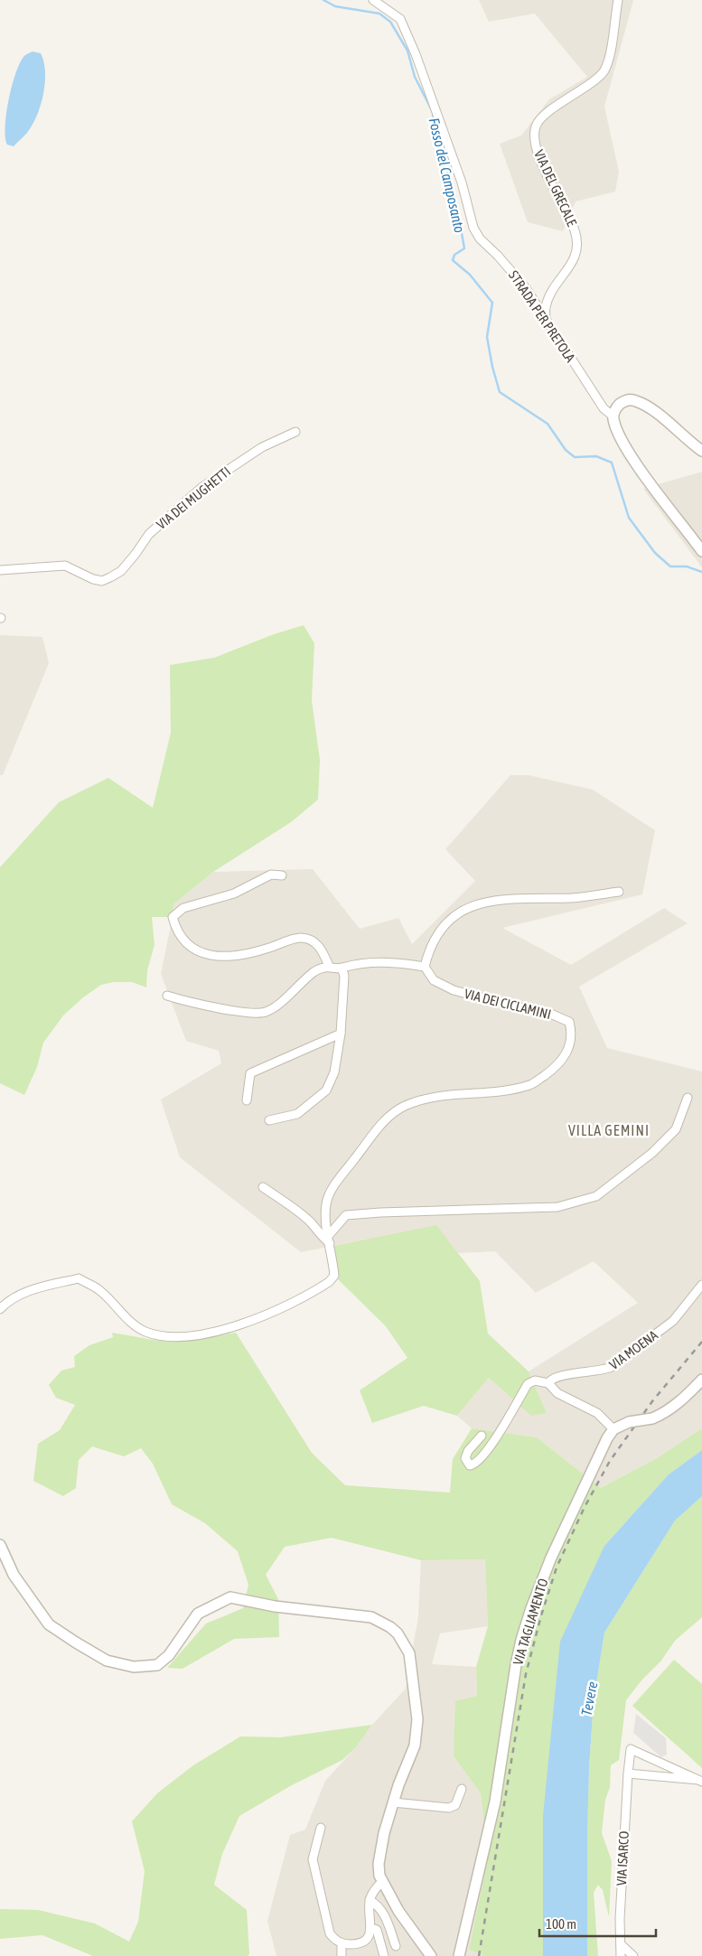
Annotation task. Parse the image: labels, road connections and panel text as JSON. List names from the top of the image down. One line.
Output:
{"streets":{"street":["VIA DEL GRECALE","STRADA PER PRETOLA","VIA DEI MUGHETTI","VIA DEI CICLAMINI","VIA MOENA","VIA TAGLIAMENTO","VIA ISARCO"]},"crossings":[["VIA DEL GRECALE","STRADA PER PRETOLA"]],"districts":["VILLA GEMINI"],"water":["Fosso del Camposanto","Tevere"],"scale_bar":"100 m"}
